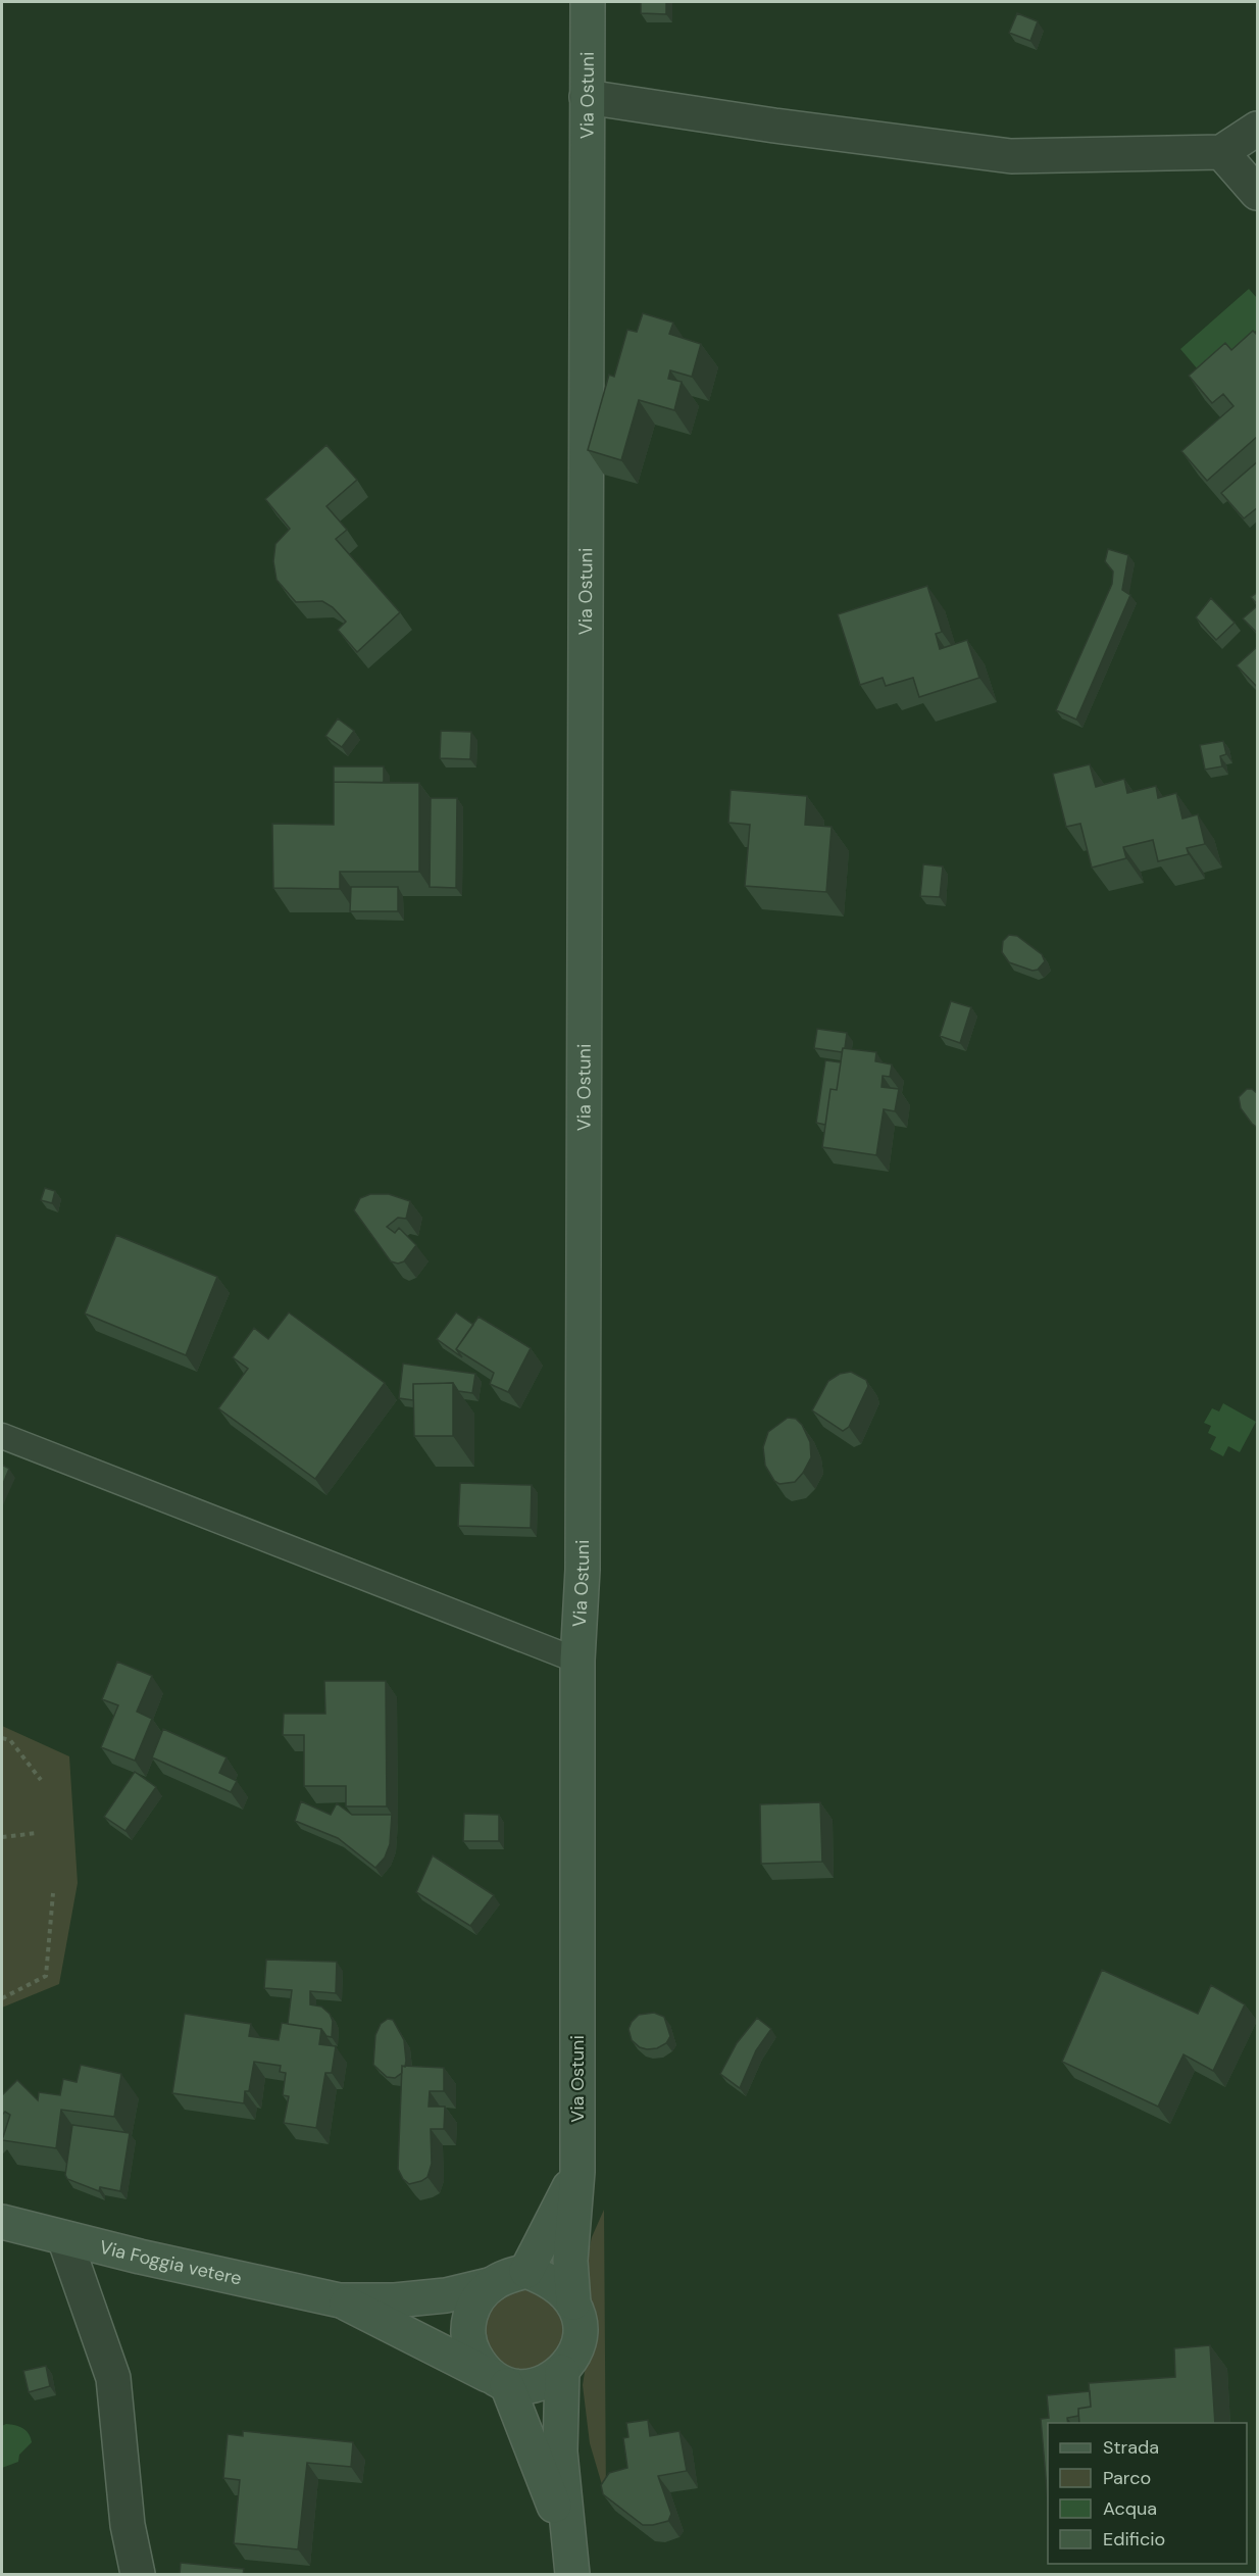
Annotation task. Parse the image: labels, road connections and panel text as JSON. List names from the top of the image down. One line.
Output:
{"streets":{"main road":["Via Ostuni","Via Foggia vetere"]},"legend":["Strada","Parco","Acqua","Edificio"]}
